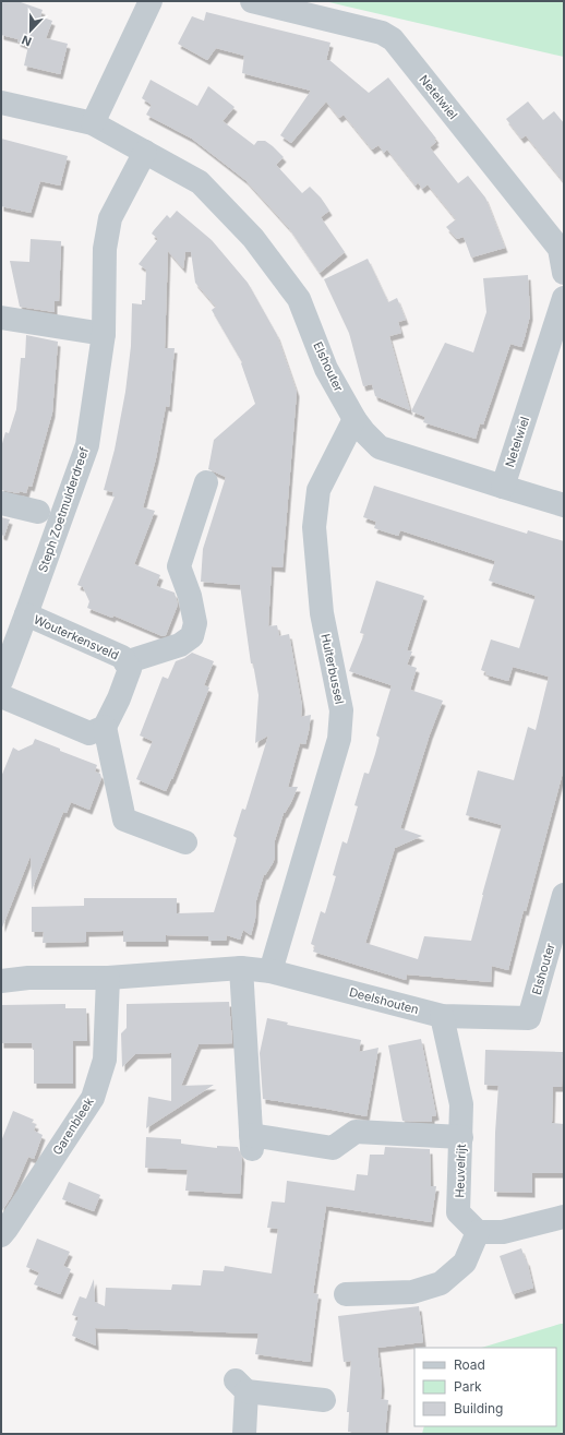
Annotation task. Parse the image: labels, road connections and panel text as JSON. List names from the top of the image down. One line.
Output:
{"streets":{"street":["Netelwiel","Elshouter","Steph Zoetmulderdreef","Wouterkensveld","Hulterbussel","Deelshouten","Garenbleek","Heuvelrijt"]},"crossings":[["Netelwiel","Elshouter"],["Elshouter","Steph Zoetmulderdreef"],["Elshouter","Hulterbussel"],["Elshouter","Deelshouten"],["Steph Zoetmulderdreef","Wouterkensveld"],["Hulterbussel","Deelshouten"],["Deelshouten","Garenbleek"],["Deelshouten","Heuvelrijt"]],"legend":["Road","Park","Building"],"north":"bottom"}
